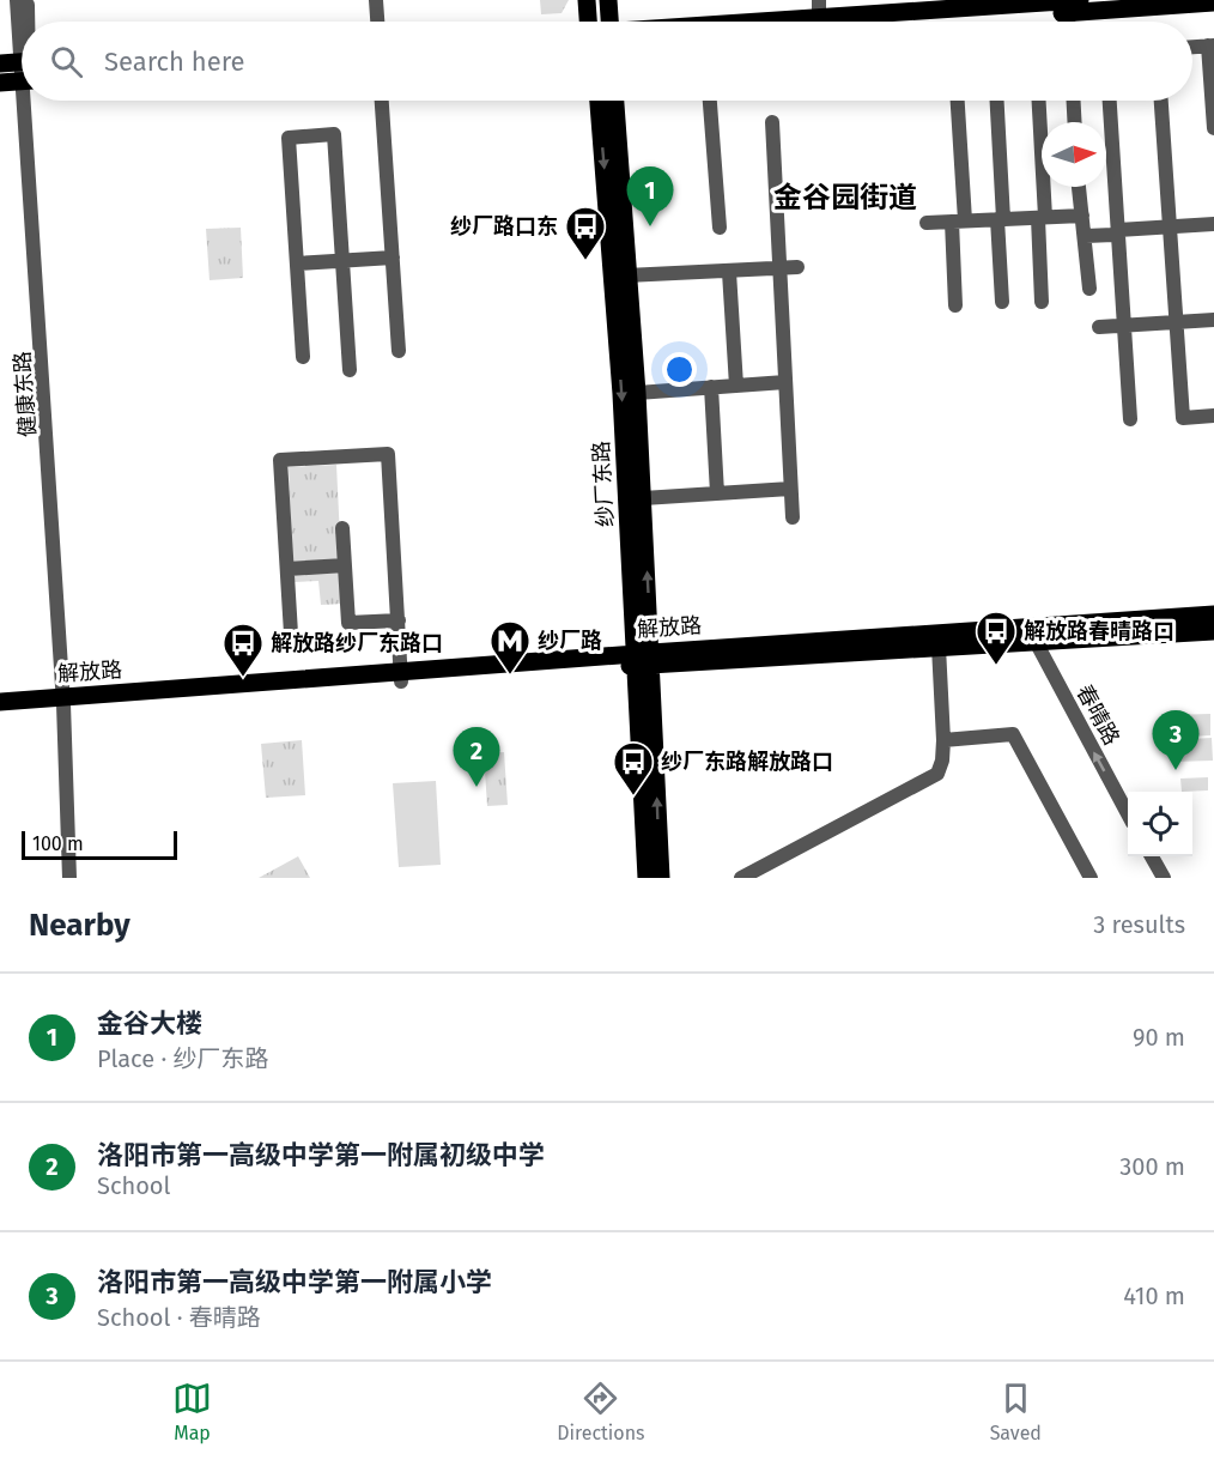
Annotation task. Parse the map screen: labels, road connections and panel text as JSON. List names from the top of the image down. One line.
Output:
{"streets":{"main road":["纱厂东路","解放路"],"street":["健康东路","春晴路"]},"crossings":[["健康东路","解放路"],["纱厂东路","解放路"],["解放路","春晴路"]],"one_way":["春晴路"],"districts":["金谷园街道"],"places":{"bus stop":["纱厂路口东","解放路春晴路口","解放路纱厂东路口","纱厂东路解放路口"],"metro station":["纱厂路"]},"scale_bar":"100 m","north":"right","page":{"search":"Search here","pins":["1","3","2"],"scale":"100 m","heading":["Nearby","3 results"],"list":[{"mark":"1","name":"金谷大楼","note":"Place · 纱厂东路","value":"90 m"},{"mark":"2","name":"洛阳市第一高级中学第一附属初级中学","note":"School","value":"300 m"},{"mark":"3","name":"洛阳市第一高级中学第一附属小学","note":"School · 春晴路","value":"410 m"}],"nav":["Map","Directions","Saved"]}}
